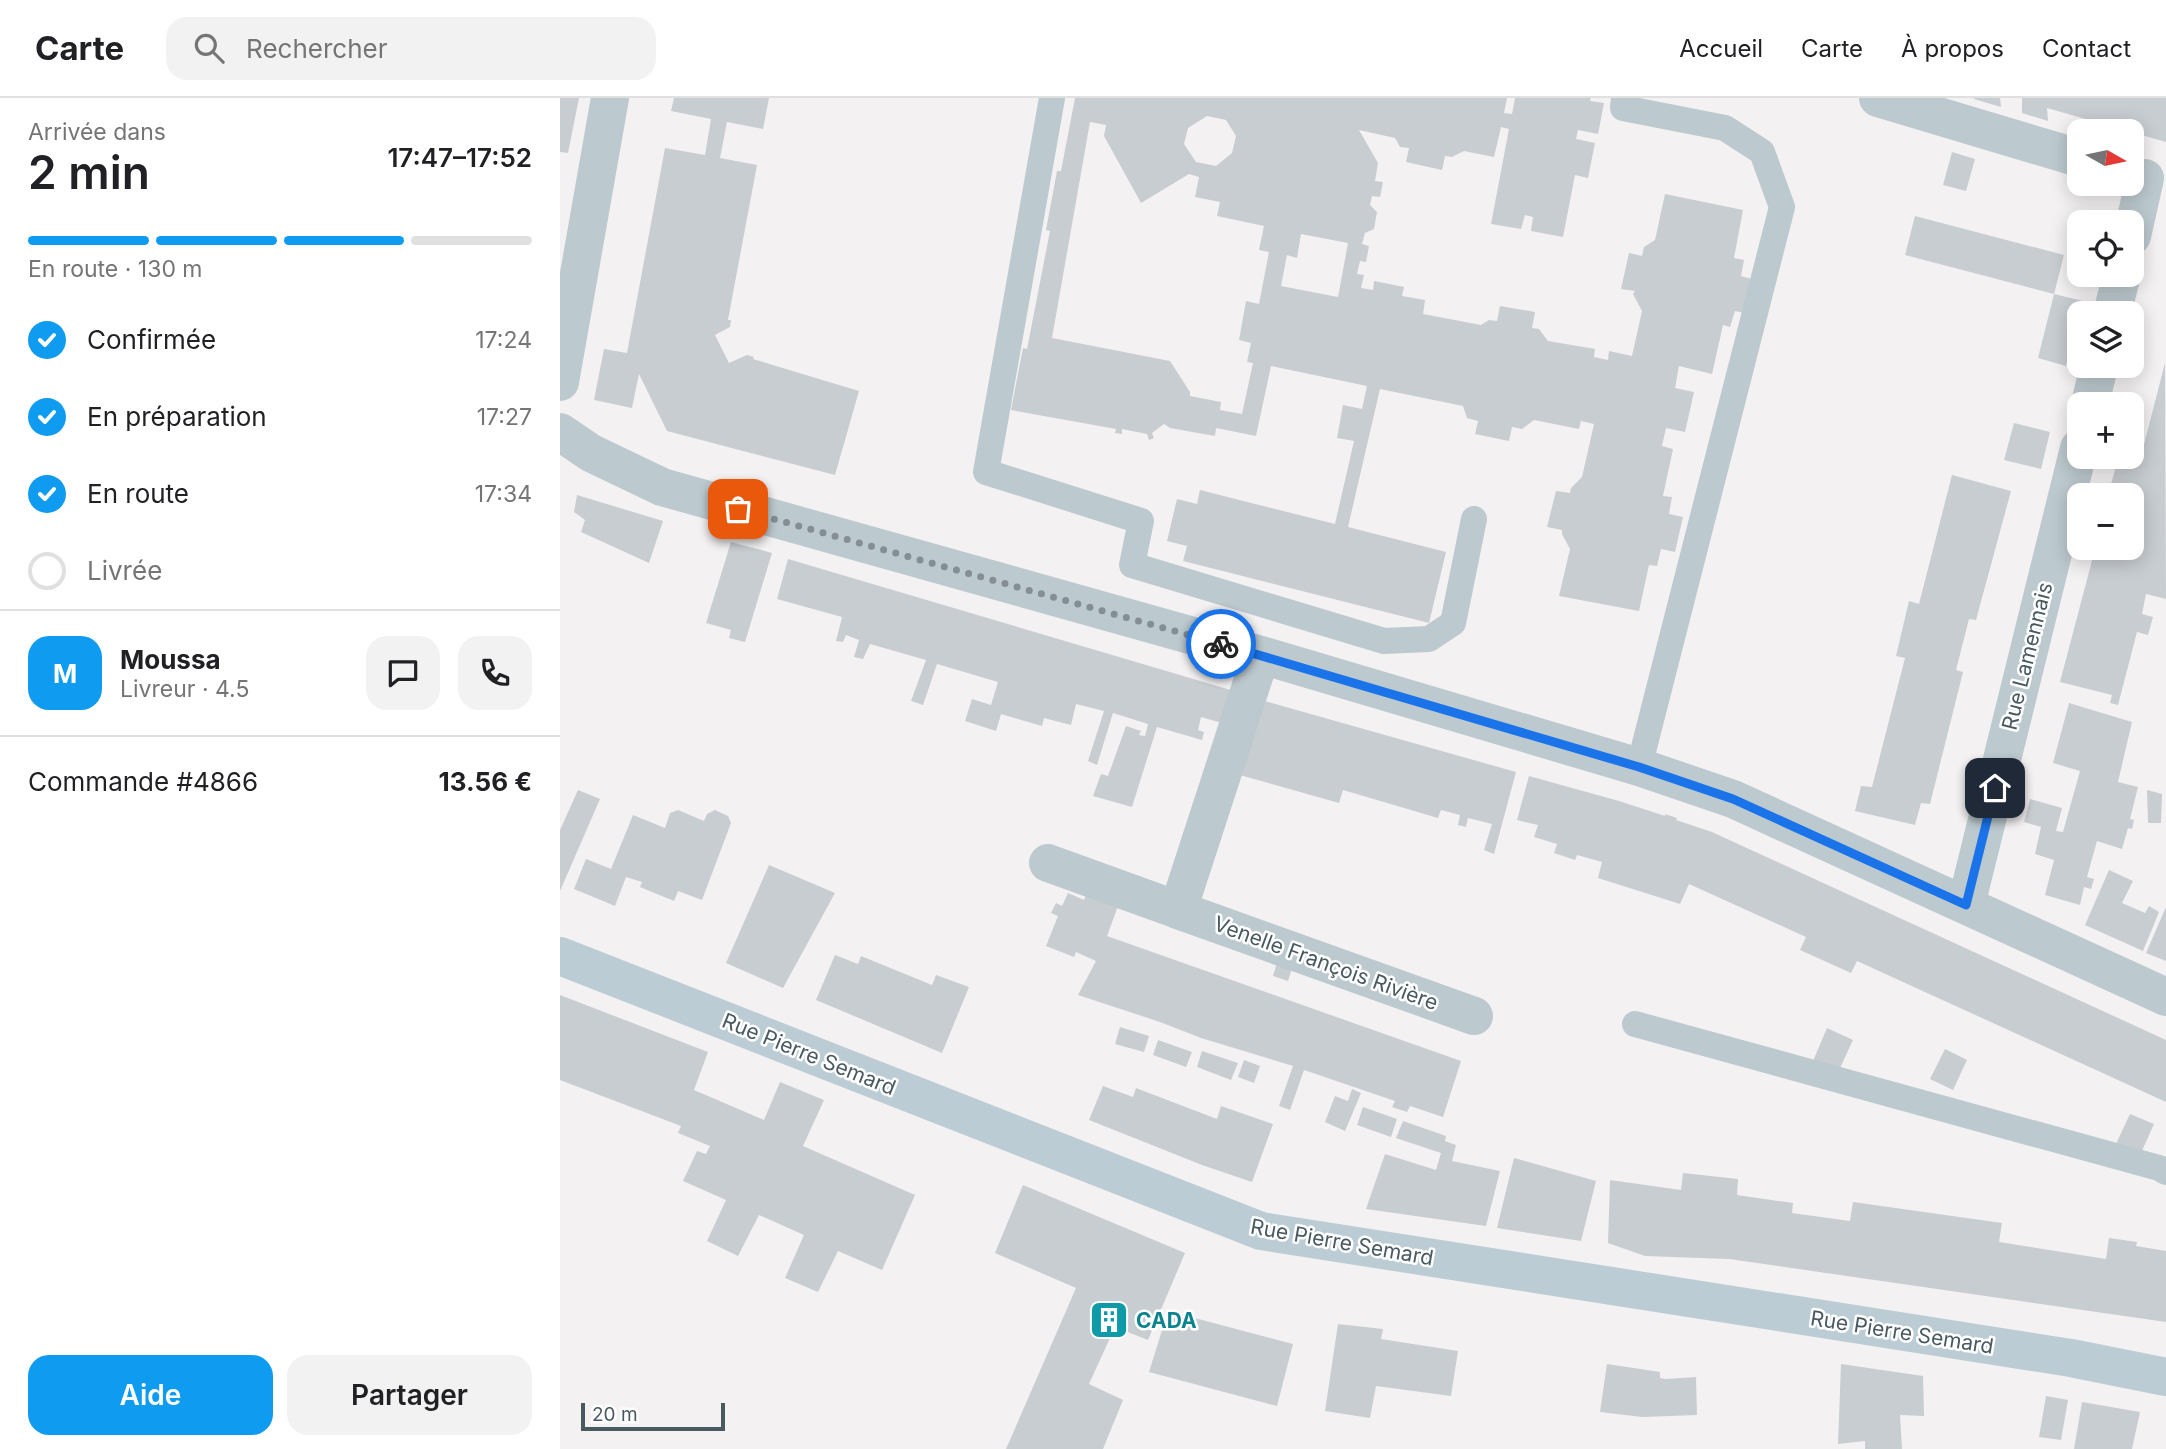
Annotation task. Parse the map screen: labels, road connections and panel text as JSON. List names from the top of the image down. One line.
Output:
{"streets":{"main road":["Rue Pierre Semard"],"street":["Rue Lamennais","Venelle François Rivière"]},"places":{"building":["CADA"]},"scale_bar":"20 m","north":"right","page":{"header":"Carte","search":"Rechercher","nav":["Accueil","Carte","À propos","Contact"],"heading":["2 min","Arrivée dans","17:47–17:52"],"panel":["Moussa","Livreur · 4.5","Commande #4866","13.56 €"],"map_buttons":["+","−"],"bar":"En route · 130 m","list":[["Confirmée","17:24"],["En préparation","17:27"],["En route","17:34"],"Livrée"],"round":"M","buttons":["Aide","Partager"],"scale":"20 m"}}
